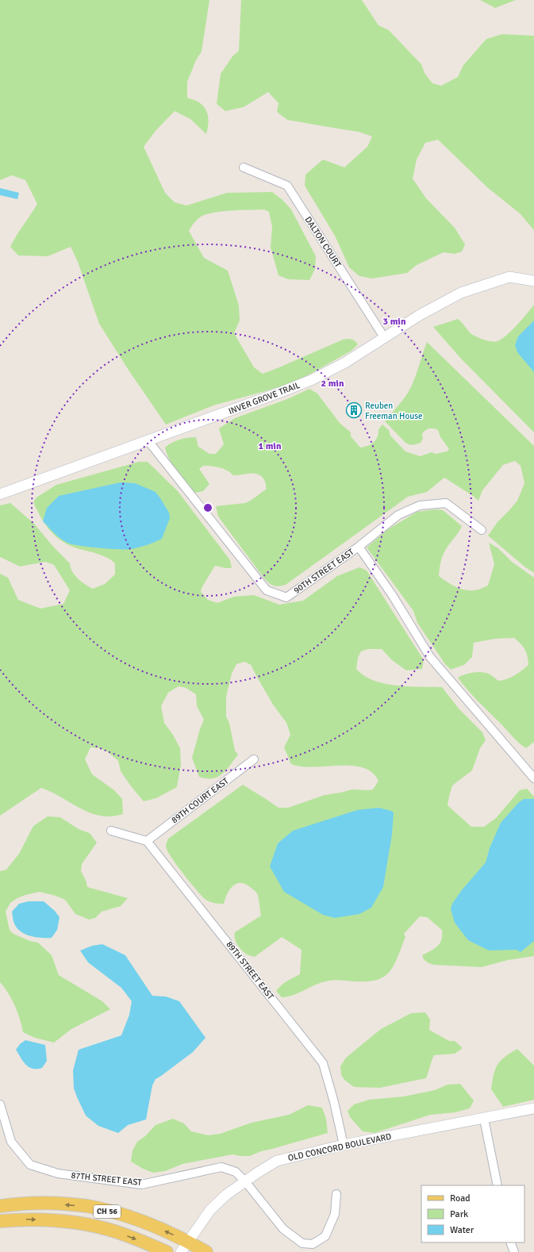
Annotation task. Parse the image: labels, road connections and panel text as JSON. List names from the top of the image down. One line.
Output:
{"streets":{"main road":["CH 56"],"street":["DALTON COURT","INVER GROVE TRAIL","90TH STREET EAST","89TH COURT EAST","89TH STREET EAST","OLD CONCORD BOULEVARD","87TH STREET EAST"]},"crossings":[["DALTON COURT","INVER GROVE TRAIL"],["INVER GROVE TRAIL","90TH STREET EAST"],["89TH COURT EAST","89TH STREET EAST"],["89TH STREET EAST","OLD CONCORD BOULEVARD"],["OLD CONCORD BOULEVARD","87TH STREET EAST"],["OLD CONCORD BOULEVARD","CH 56"]],"places":{"building":["Reuben Freeman House"]},"legend":["Road","Park","Water"],"rings":["3 min","2 min","1 min"]}
